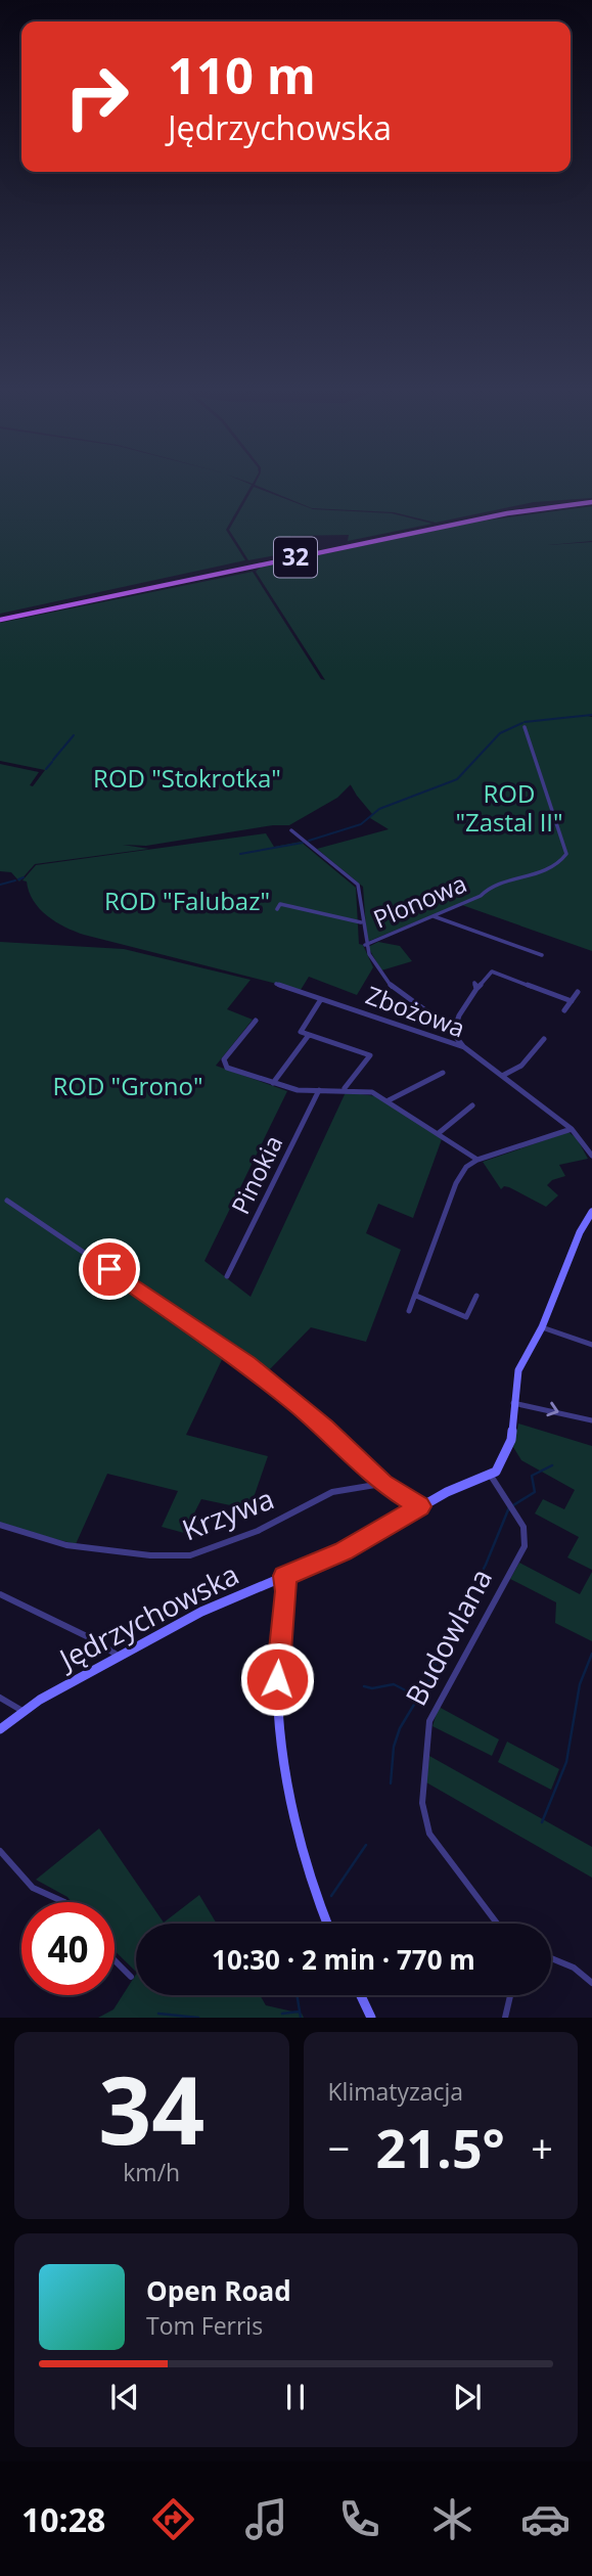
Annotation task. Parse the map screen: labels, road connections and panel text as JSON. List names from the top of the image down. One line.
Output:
{"streets":{"main road":["32","Jędrzychowska"],"street":["Plonowa","Zbożowa","Pinokia","Krzywa","Budowlana"]},"crossings":[["Jędrzychowska","Budowlana"]],"parks":["ROD \"Stokrotka\"","ROD \"Zastal II\"","ROD \"Falubaz\"","ROD \"Grono\""],"page":{"turn":["110 m","Jędrzychowska"],"limit":"40","trip":"10:30 · 2 min · 770 m","tile":[["34","km/h"],"Klimatyzacja"],"heat":["−","21.5°","+"],"song":["Open Road","Tom Ferris"],"tabs":"10:28"}}
